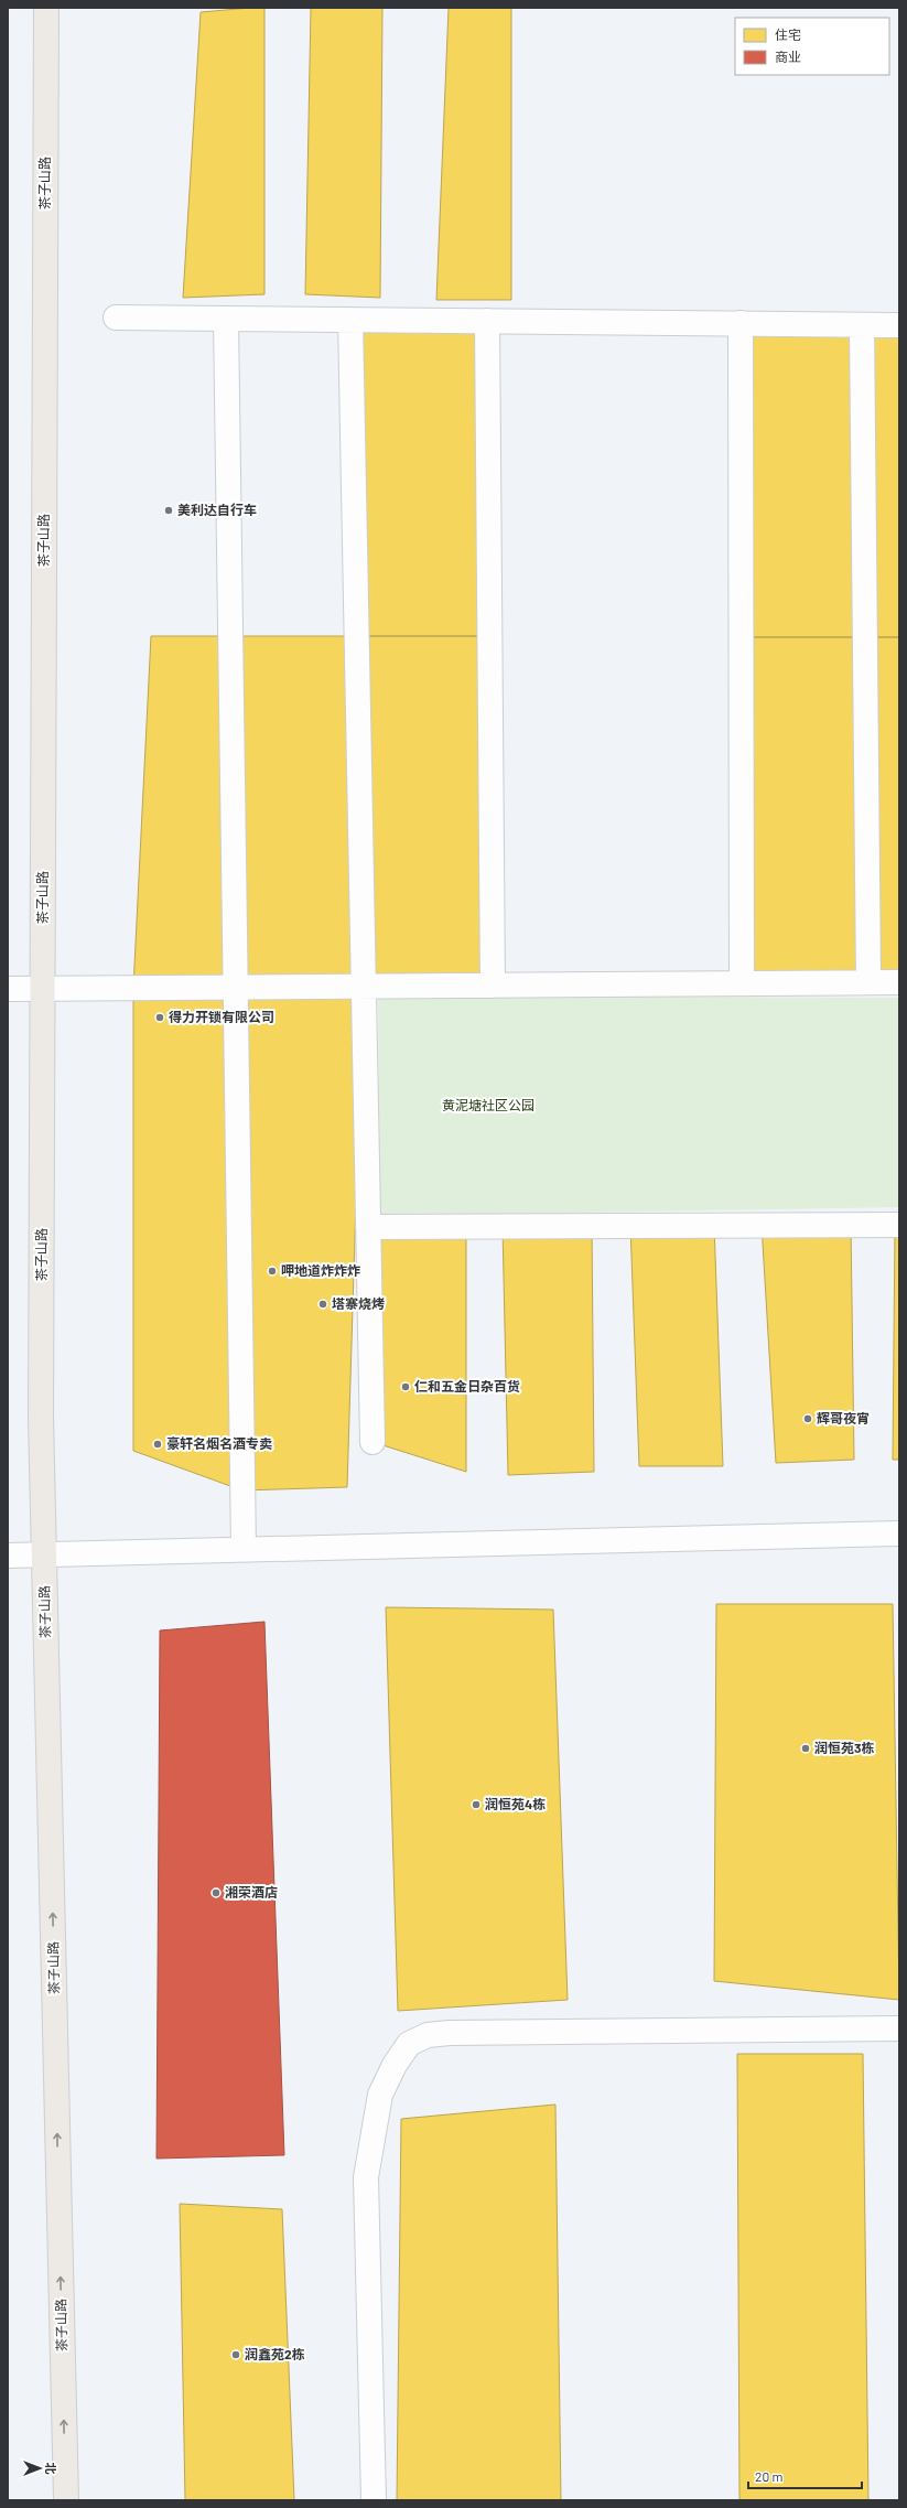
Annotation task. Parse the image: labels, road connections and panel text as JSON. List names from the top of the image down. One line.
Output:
{"streets":{"main road":["茶子山路"]},"one_way":["茶子山路"],"parks":["黄泥塘社区公园"],"places":["美利达自行车","得力开锁有限公司","呷地道炸炸炸","塔寨烧烤","仁和五金日杂百货","辉哥夜宵","豪轩名烟名酒专卖","润恒苑3栋","润恒苑4栋","湘荣酒店","润鑫苑2栋"],"legend":["住宅","商业"],"scale_bar":"20 m","north":"right"}
